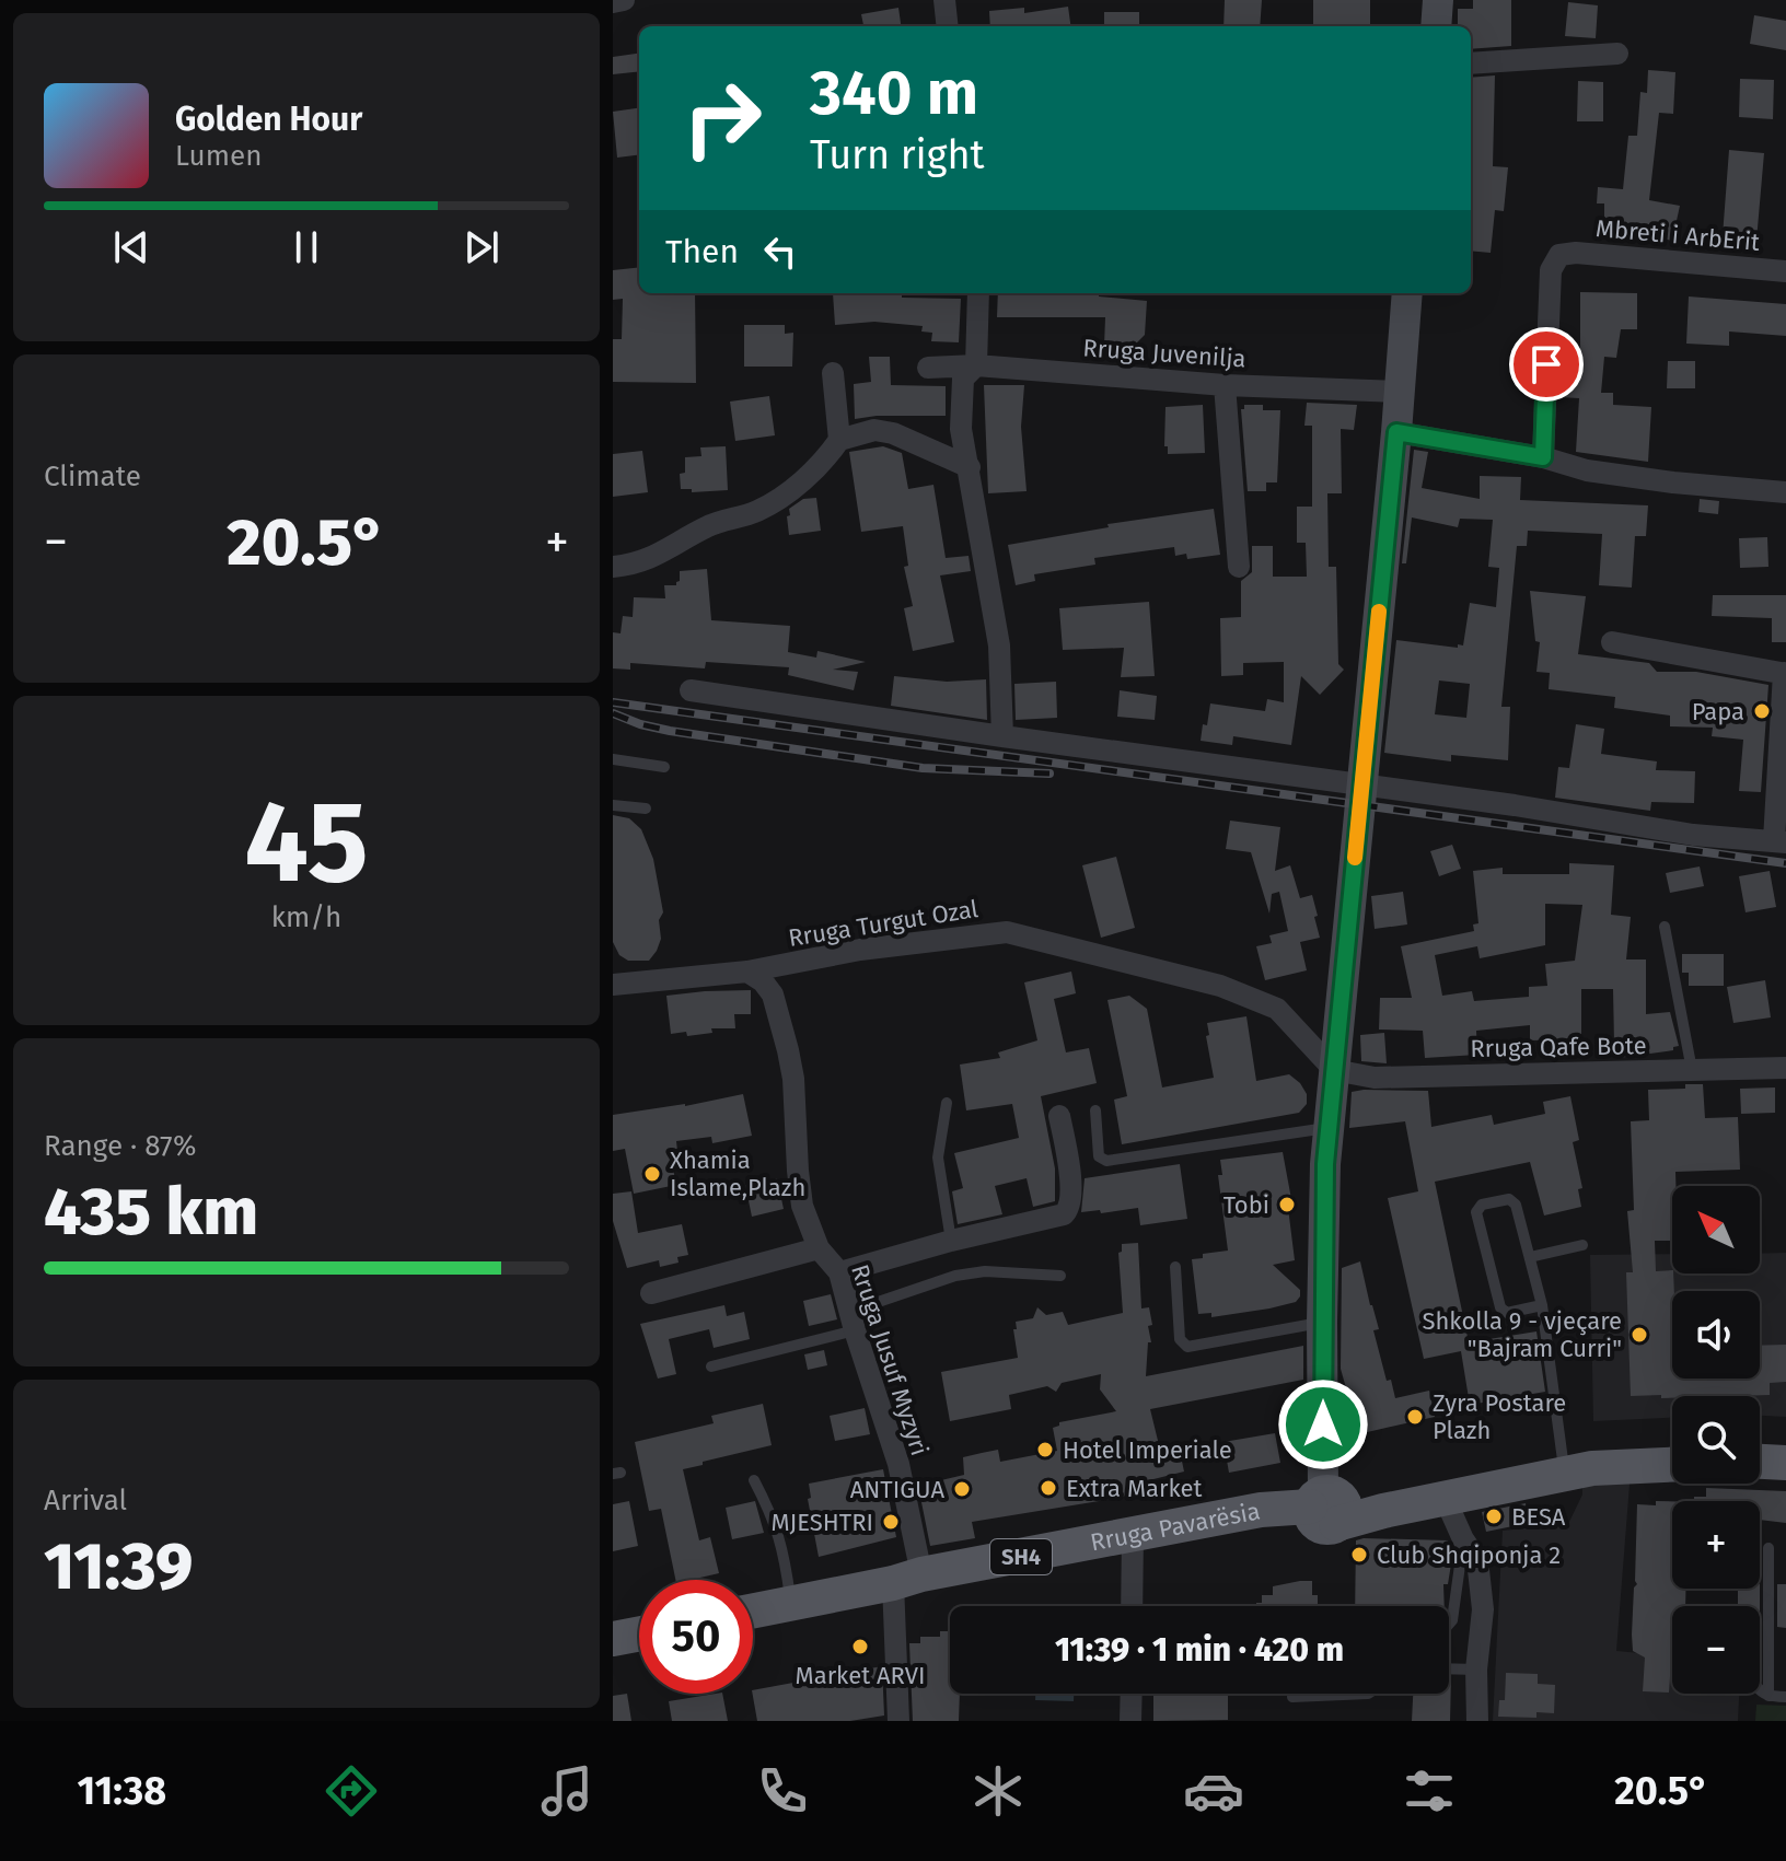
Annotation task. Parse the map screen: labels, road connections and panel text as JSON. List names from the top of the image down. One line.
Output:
{"streets":{"main road":["Rruga Pavarësia","SH4"],"street":["Mbreti i ArbErit","Rruga Juvenilja","Rruga Turgut Ozal","Rruga Qafe Bote","Rruga Jusuf Myzyri"]},"crossings":[["Rruga Turgut Ozal","Rruga Qafe Bote"],["Rruga Turgut Ozal","Rruga Jusuf Myzyri"],["Rruga Jusuf Myzyri","Rruga Pavarësia"]],"places":["Papa","Xhamia Islame,Plazh","Tobi","Shkolla 9 - vjeçare \"Bajram Curri\"","Zyra Postare Plazh","Hotel Imperiale","Extra Market","ANTIGUA","BESA","MJESHTRI","Club Shqiponja 2","Market ARVI"],"north":"top left","page":{"turn":["340 m","Turn right"],"song":["Golden Hour","Lumen"],"then":"Then","tile":["Climate",["45","km/h"],["Range · 87%","435 km"],["Arrival","11:39"]],"heat":["−","20.5°","+"],"map_buttons":["+","−"],"limit":"50","trip":"11:39 · 1 min · 420 m","tabs":["11:38","20.5°"]}}
